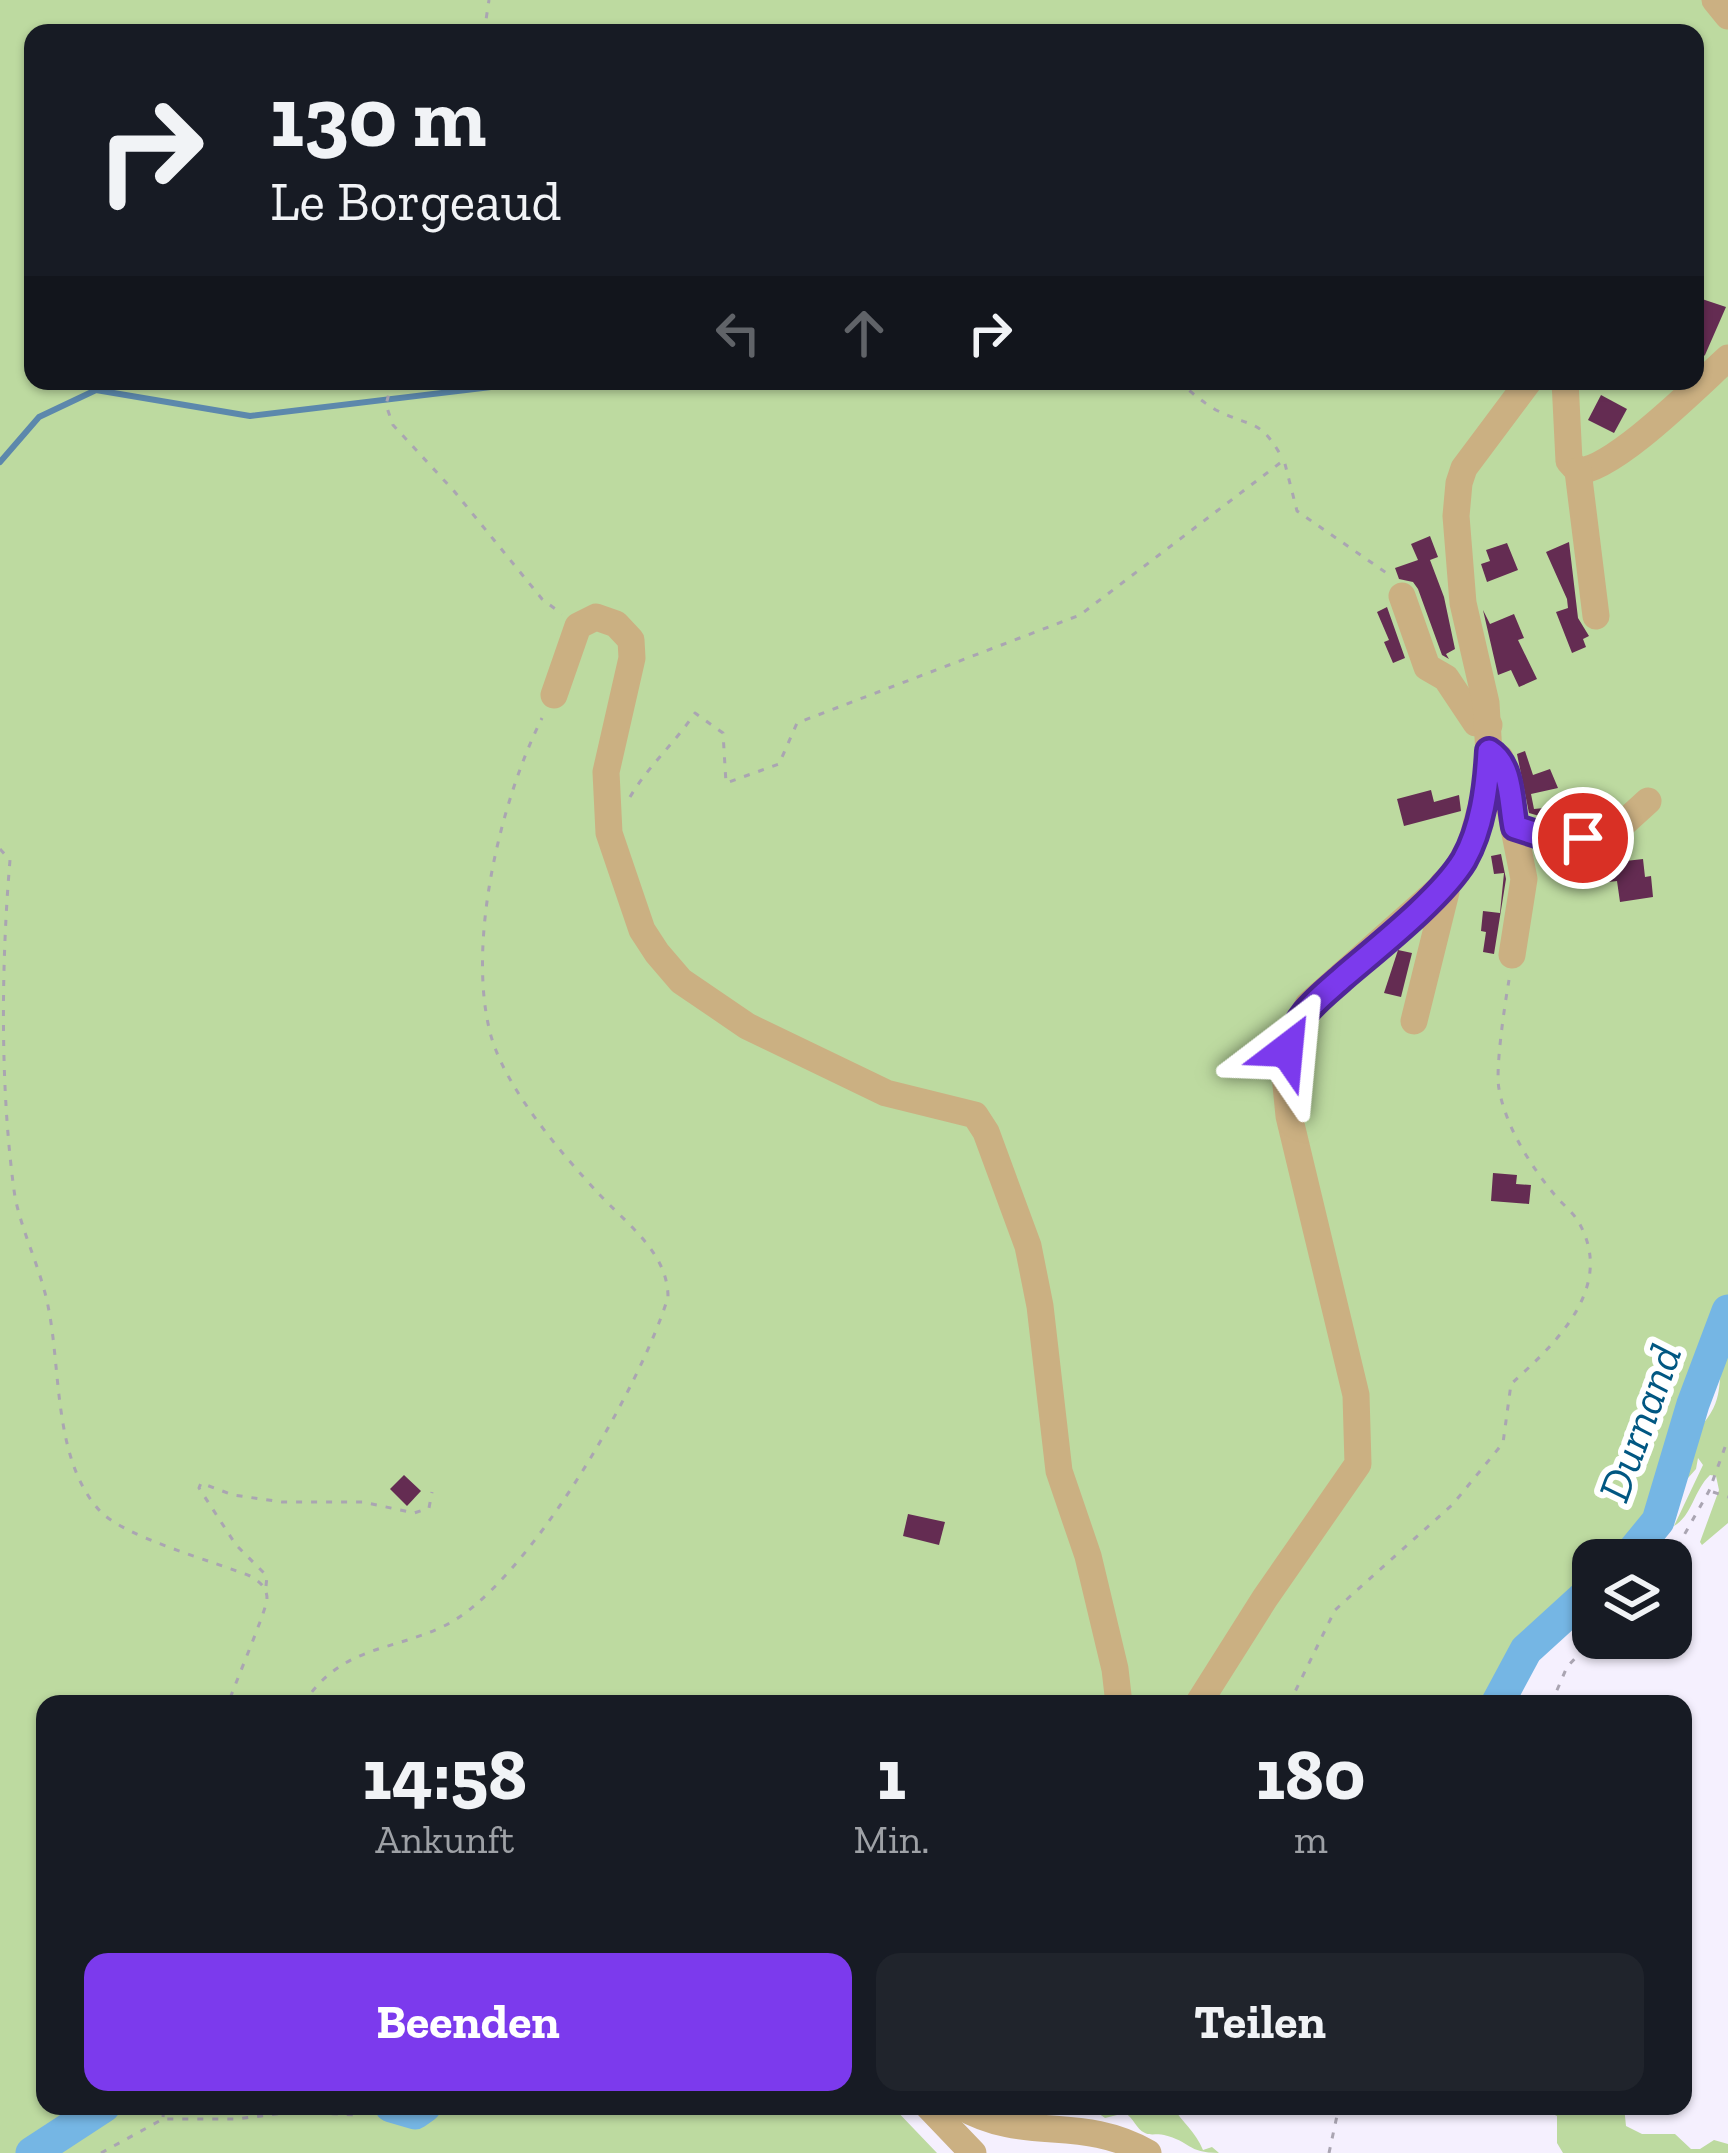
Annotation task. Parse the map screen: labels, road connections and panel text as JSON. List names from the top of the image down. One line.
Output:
{"water":["Durnand"],"page":{"turn":["130 m","Le Borgeaud"],"eta":["14:58","Ankunft","1","Min.","180","m"],"buttons":["Beenden","Teilen"]}}
